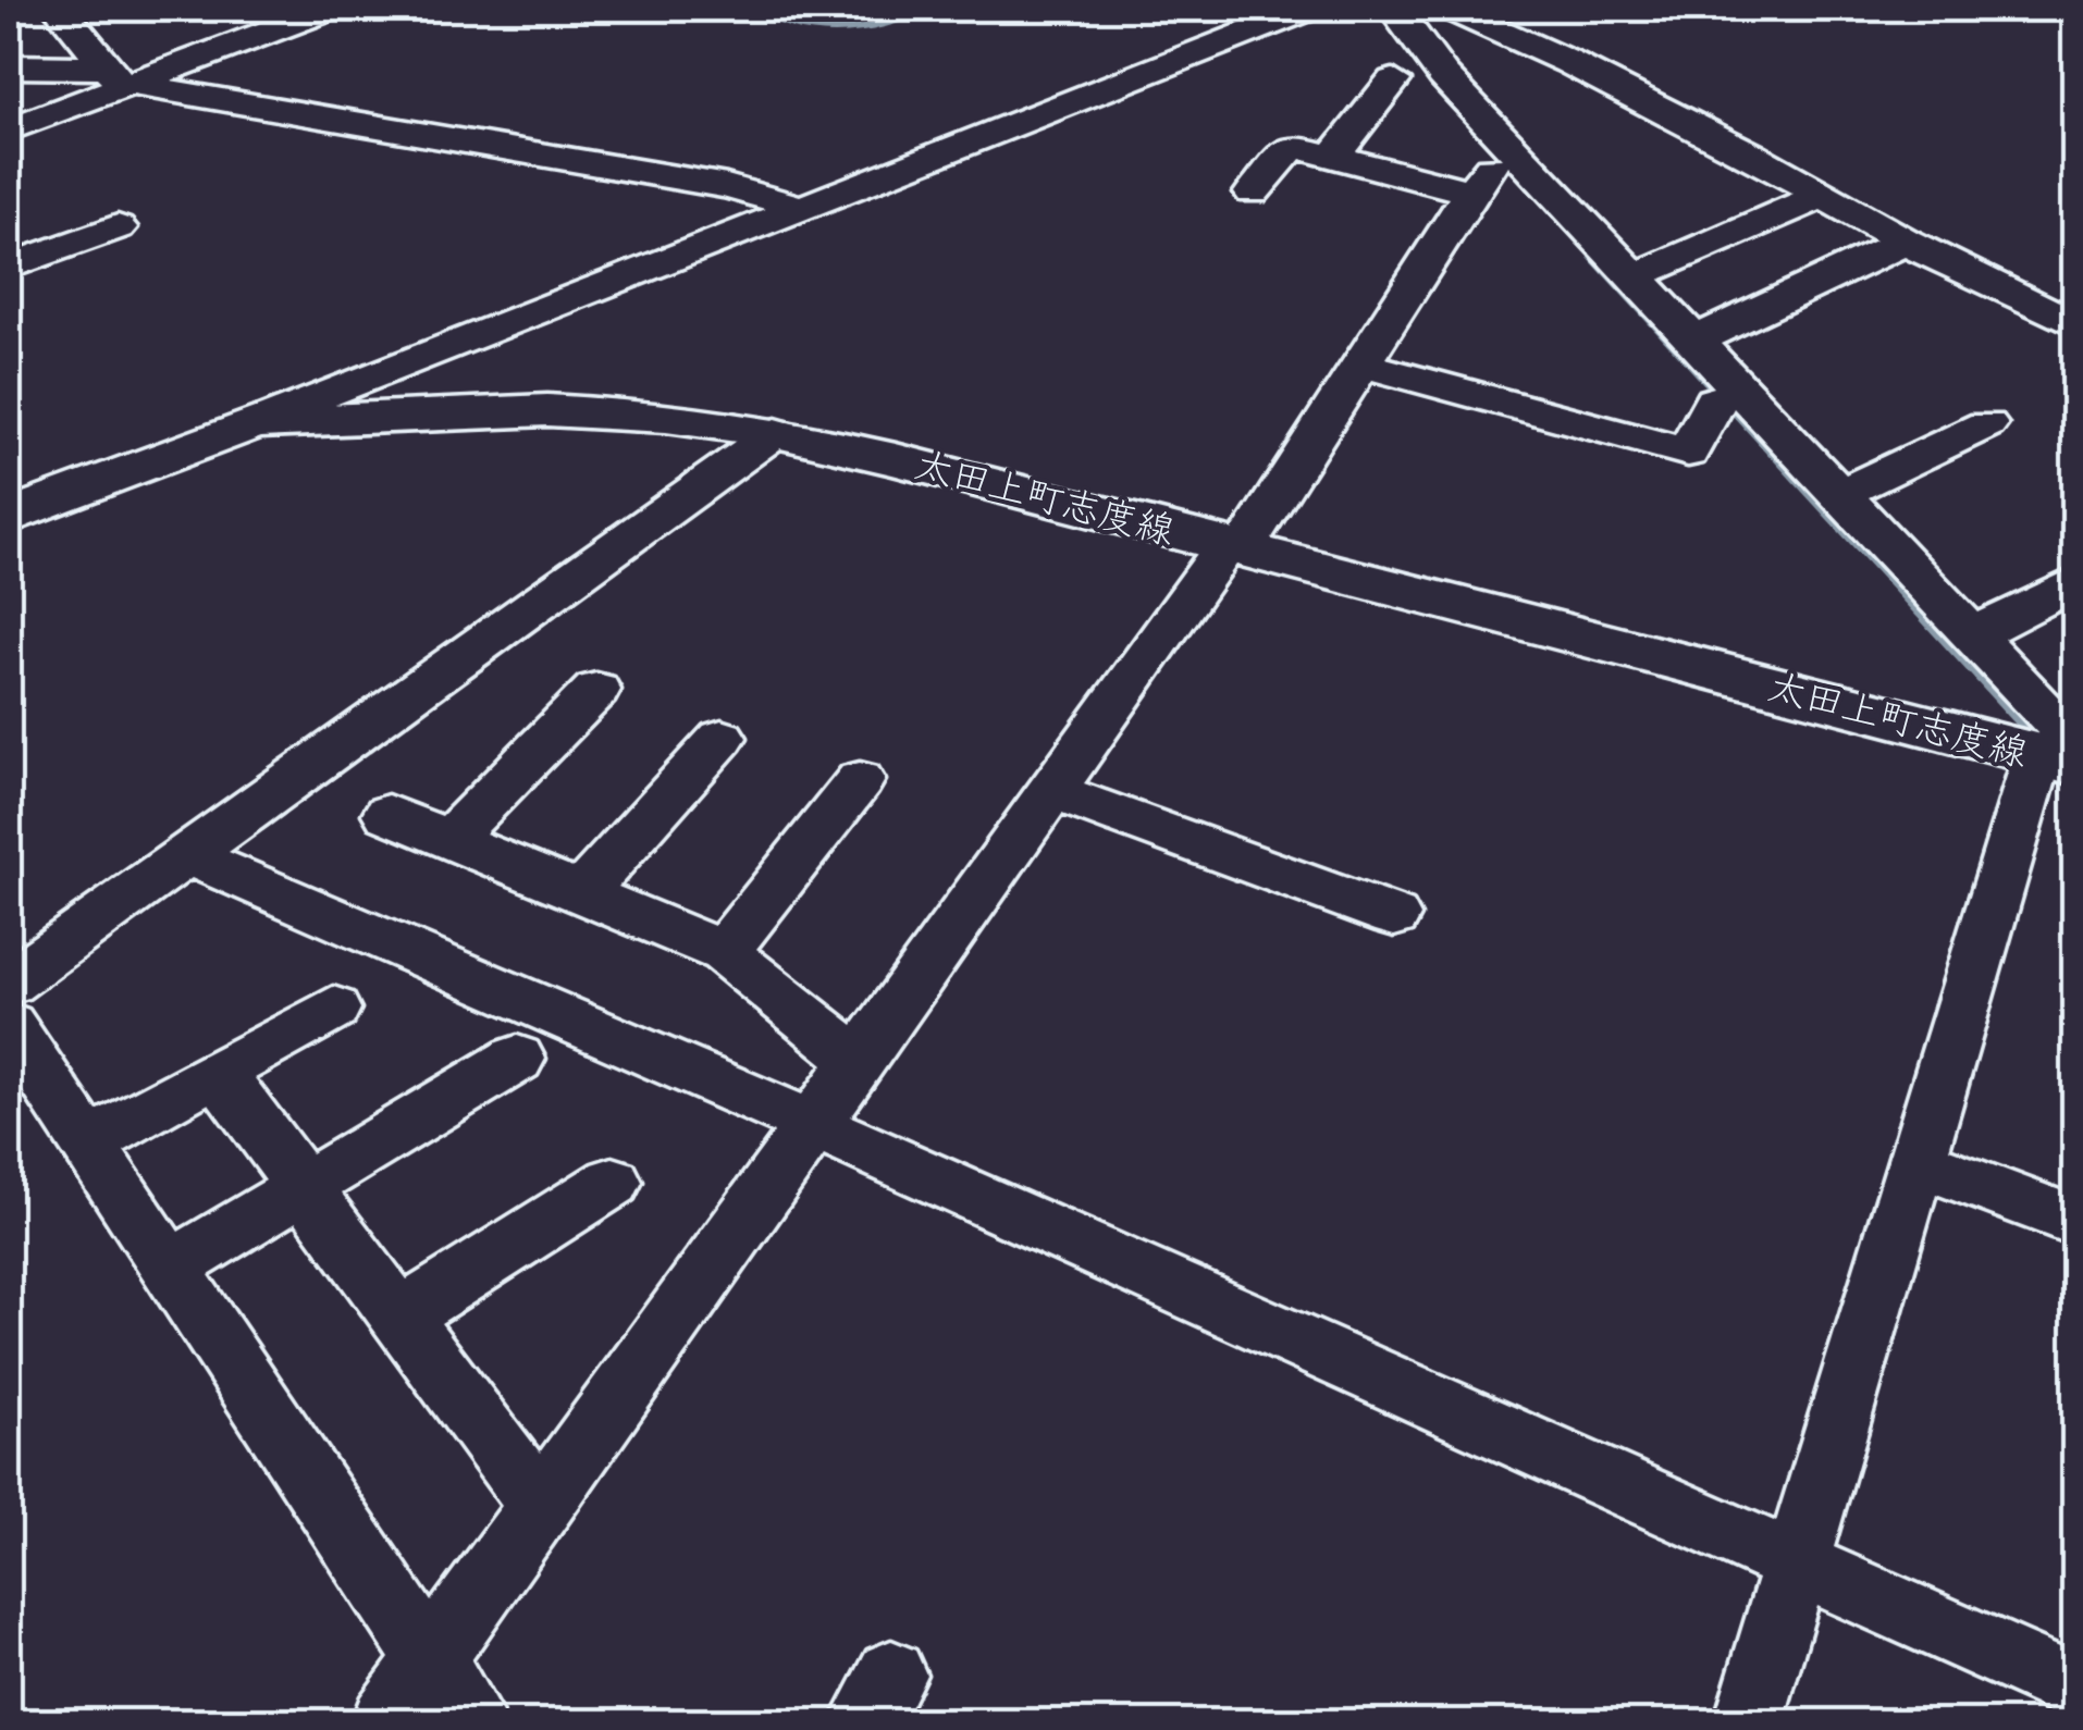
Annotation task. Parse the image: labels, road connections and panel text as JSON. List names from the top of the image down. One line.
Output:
{"streets":{"main road":["太田上町志度線"]}}
